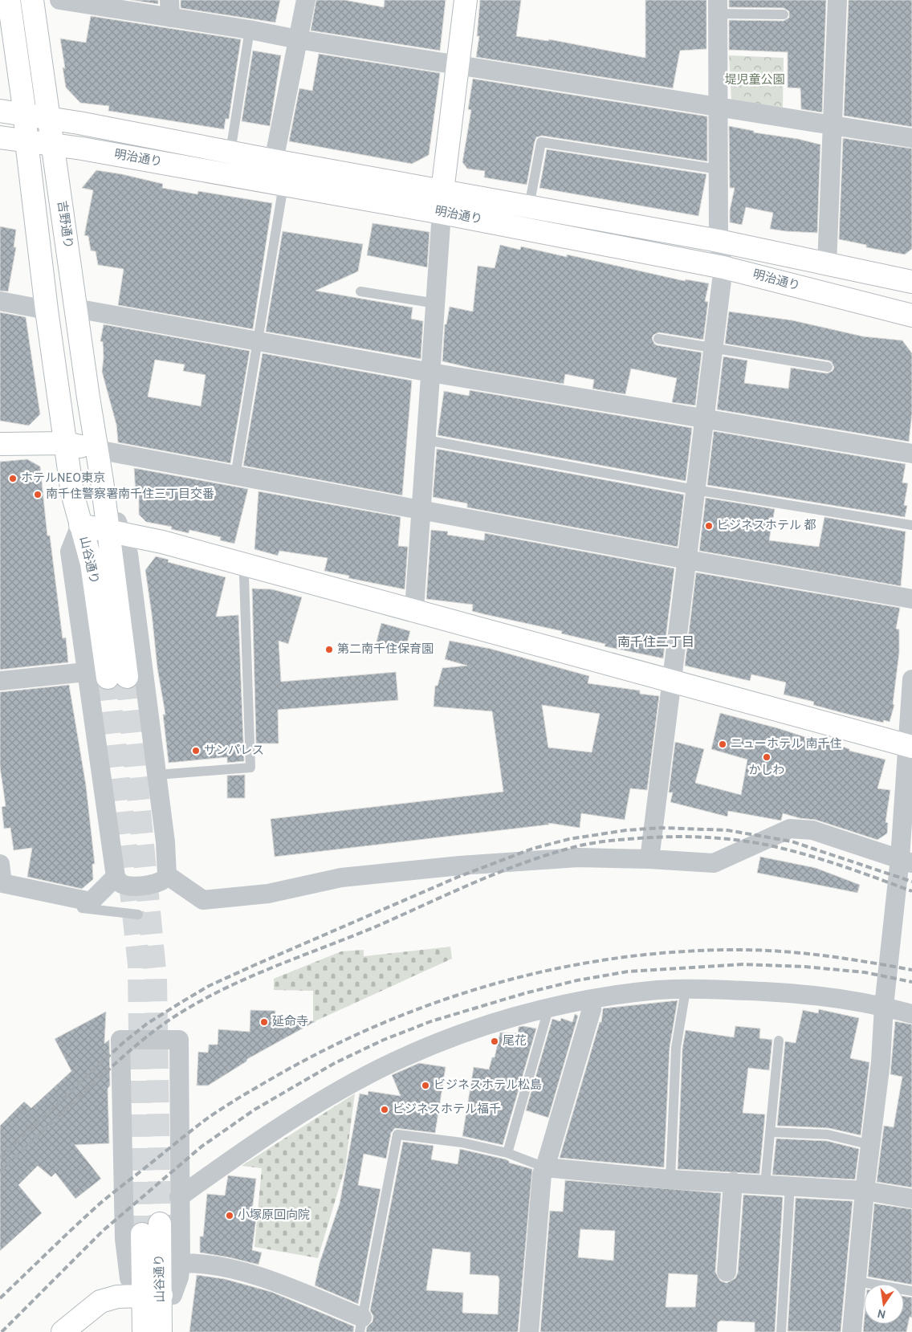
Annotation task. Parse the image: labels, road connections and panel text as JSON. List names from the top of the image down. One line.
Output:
{"streets":{"main road":["明治通り","吉野通り","山谷通り"]},"crossings":[["明治通り","吉野通り"],["吉野通り","山谷通り"]],"districts":["南千住二丁目"],"parks":["堤児童公園"],"places":["ホテルNEO東京","南千住警察署南千住三丁目交番","ビジネスホテル 都","第二南千住保育園","ニューホテル 南千住","サンパレス","かしわ","延命寺","尾花","ビジネスホテル松島","ビジネスホテル福千","小塚原回向院"],"north":"bottom"}
